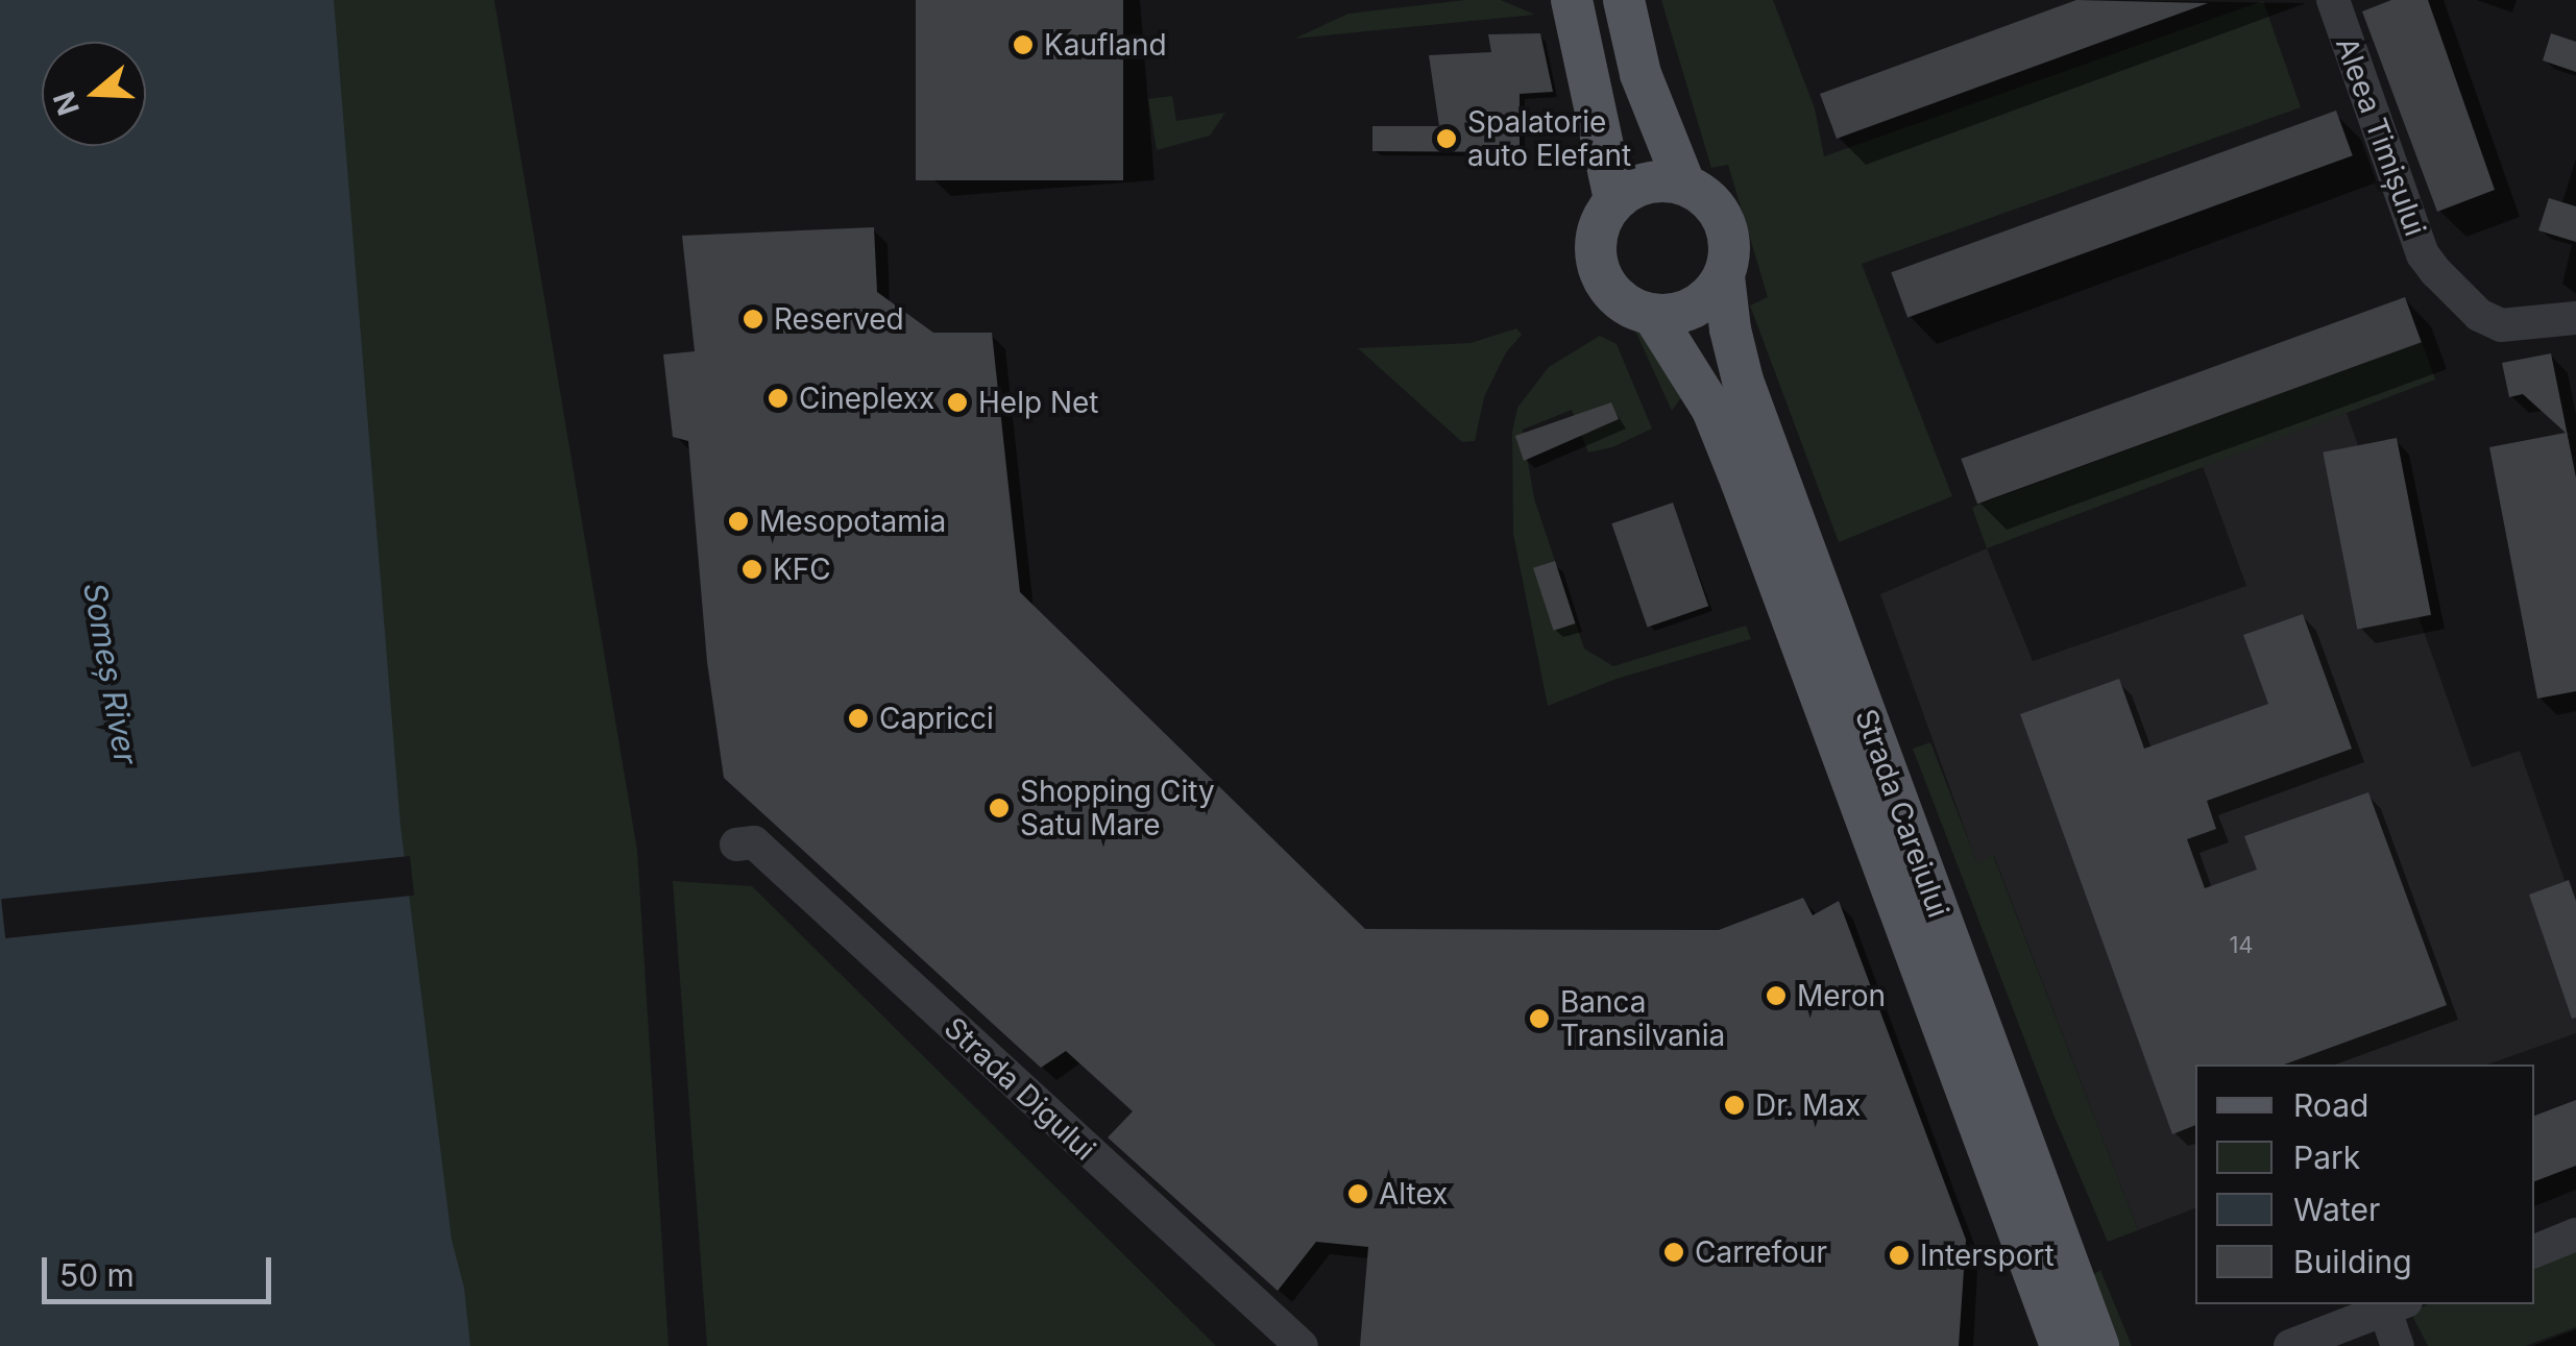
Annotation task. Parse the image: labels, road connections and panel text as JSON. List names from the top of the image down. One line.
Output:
{"streets":{"main road":["Strada Careiului"],"street":["Aleea Timișului","Strada Digului"]},"water":["Someș River"],"places":["Kaufland","Spalatorie auto Elefant","Reserved","Cineplexx","Help Net","Mesopotamia","KFC","Capricci","Shopping City Satu Mare","Meron","Banca Transilvania","Dr. Max","Altex","Carrefour","Intersport"],"house_numbers":["14"],"legend":["Road","Park","Water","Building"],"scale_bar":"50 m","north":"left"}
